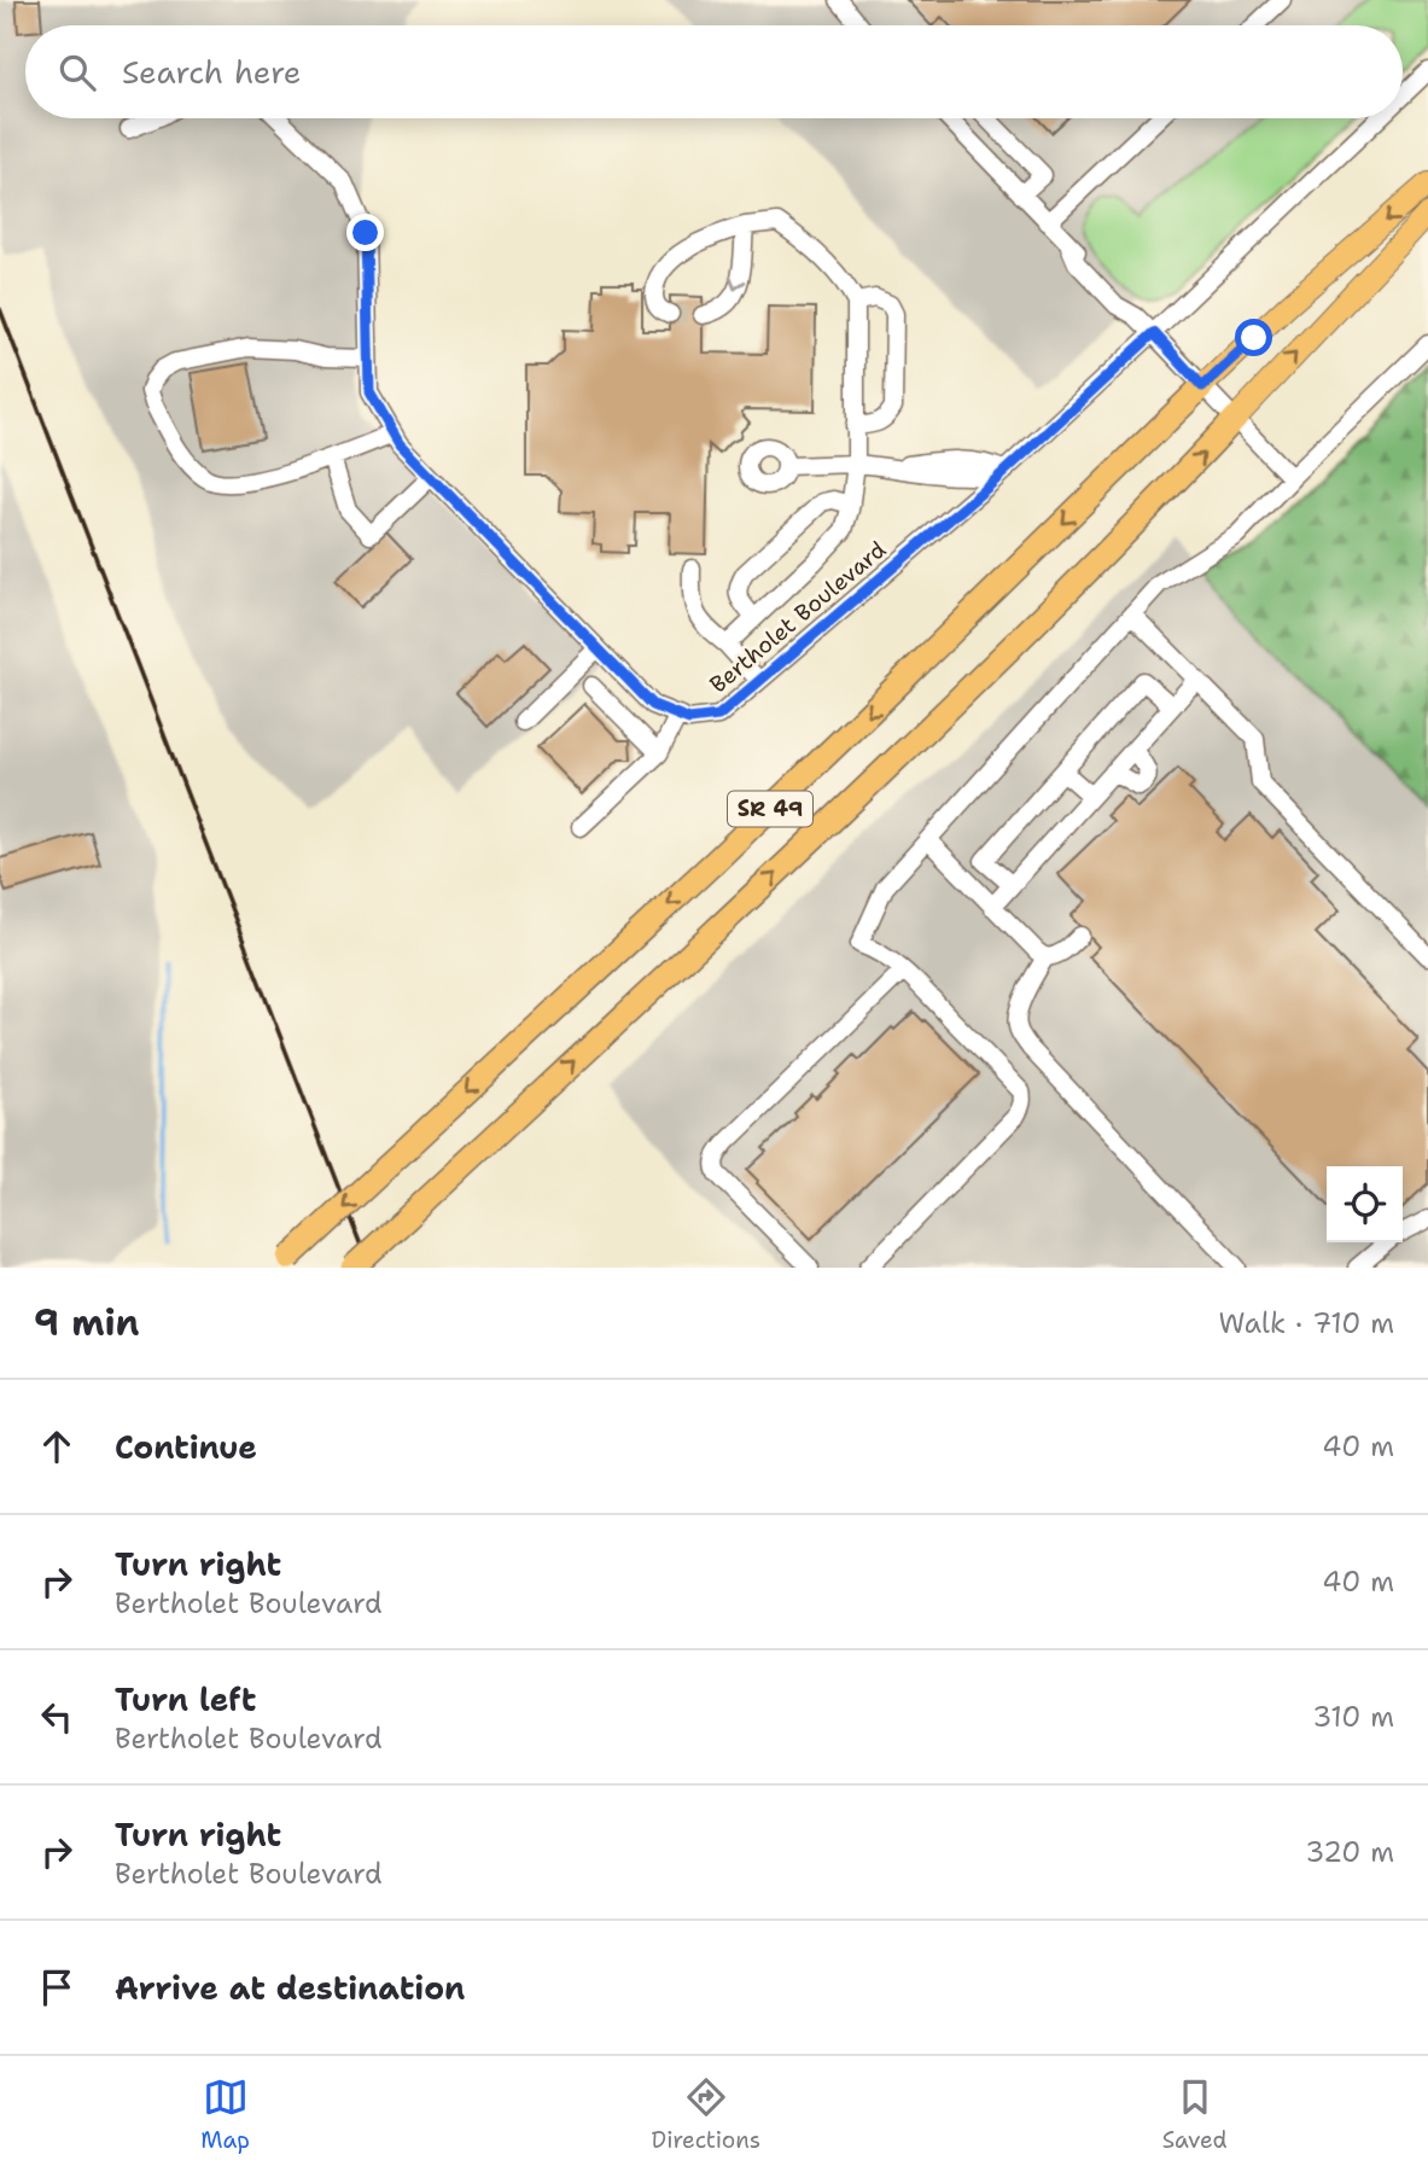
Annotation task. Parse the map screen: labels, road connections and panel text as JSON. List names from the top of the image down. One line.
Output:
{"streets":{"highway":["SR 49"],"street":["Bertholet Boulevard"]},"page":{"search":"Search here","heading":["9 min","Walk · 710 m"],"list":[["Continue","40 m"],["Turn right","Bertholet Boulevard","40 m"],["Turn left","Bertholet Boulevard","310 m"],["Turn right","Bertholet Boulevard","320 m"],"Arrive at destination"],"nav":["Map","Directions","Saved"]}}
